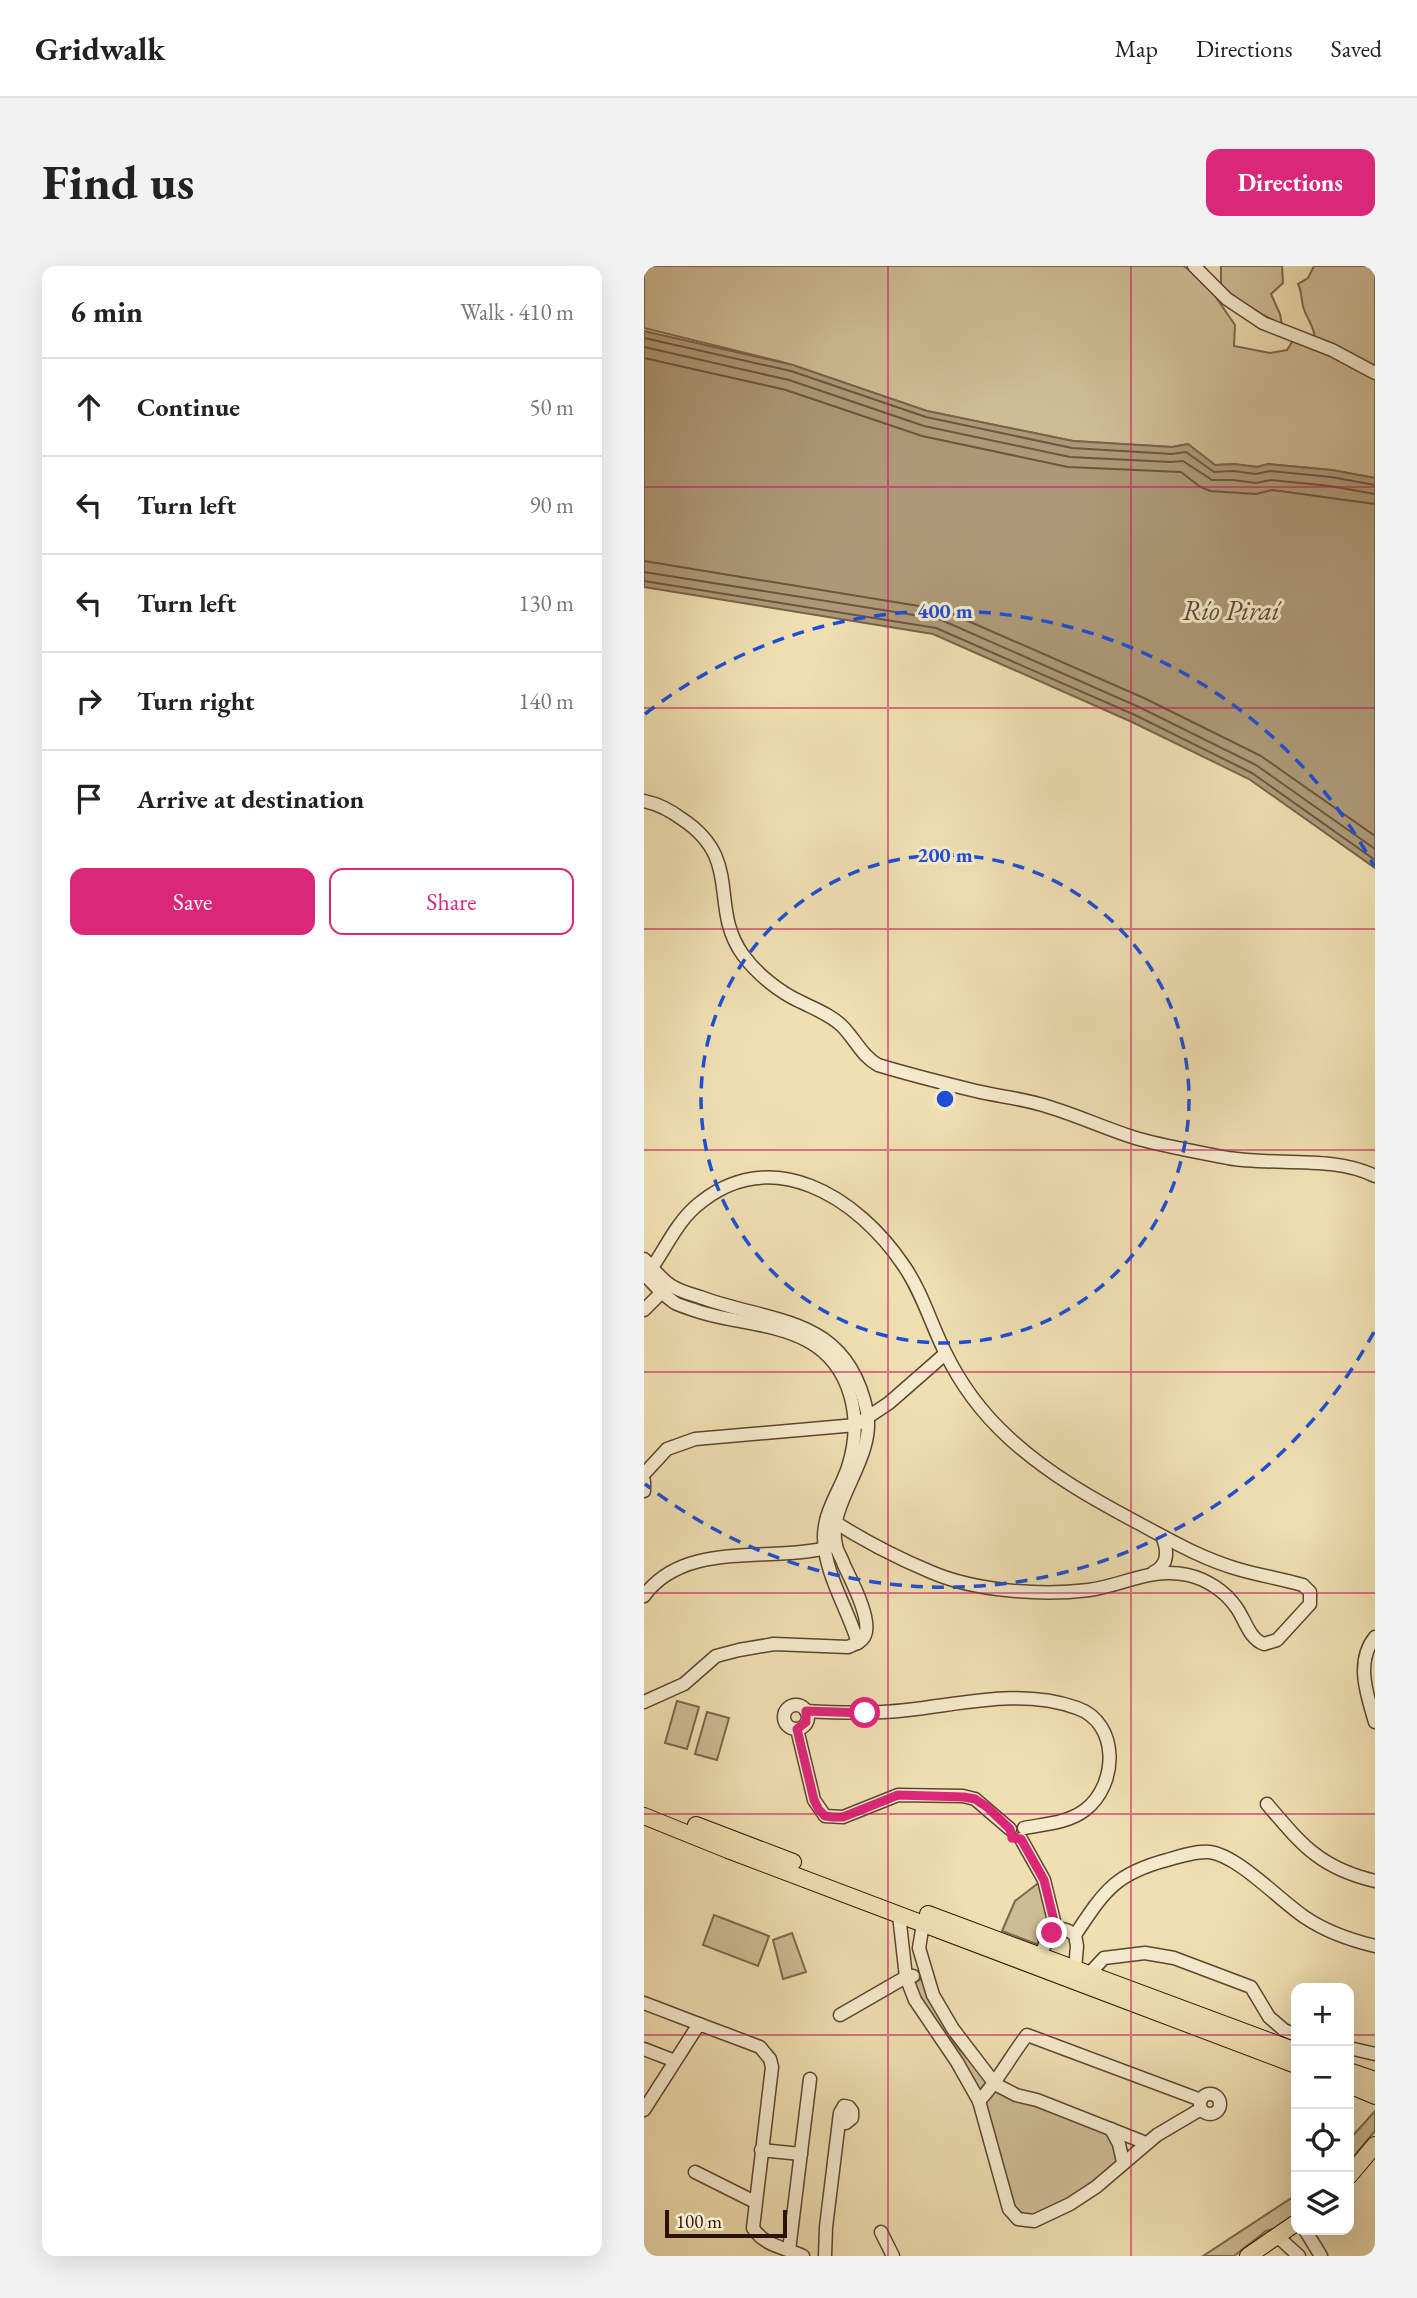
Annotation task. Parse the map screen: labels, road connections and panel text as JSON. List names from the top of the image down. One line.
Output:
{"water":["Río Piraí"],"scale_bar":"100 m","page":{"header":"Gridwalk","nav":["Map","Directions","Saved"],"buttons":["Directions",["Save","Share"]],"title":"Find us","heading":["6 min","Walk · 410 m"],"list":[["Continue","50 m"],["Turn left","90 m"],["Turn left","130 m"],["Turn right","140 m"],"Arrive at destination"],"map_buttons":["+","−"],"scale":"100 m"},"rings":["400 m","200 m"]}
